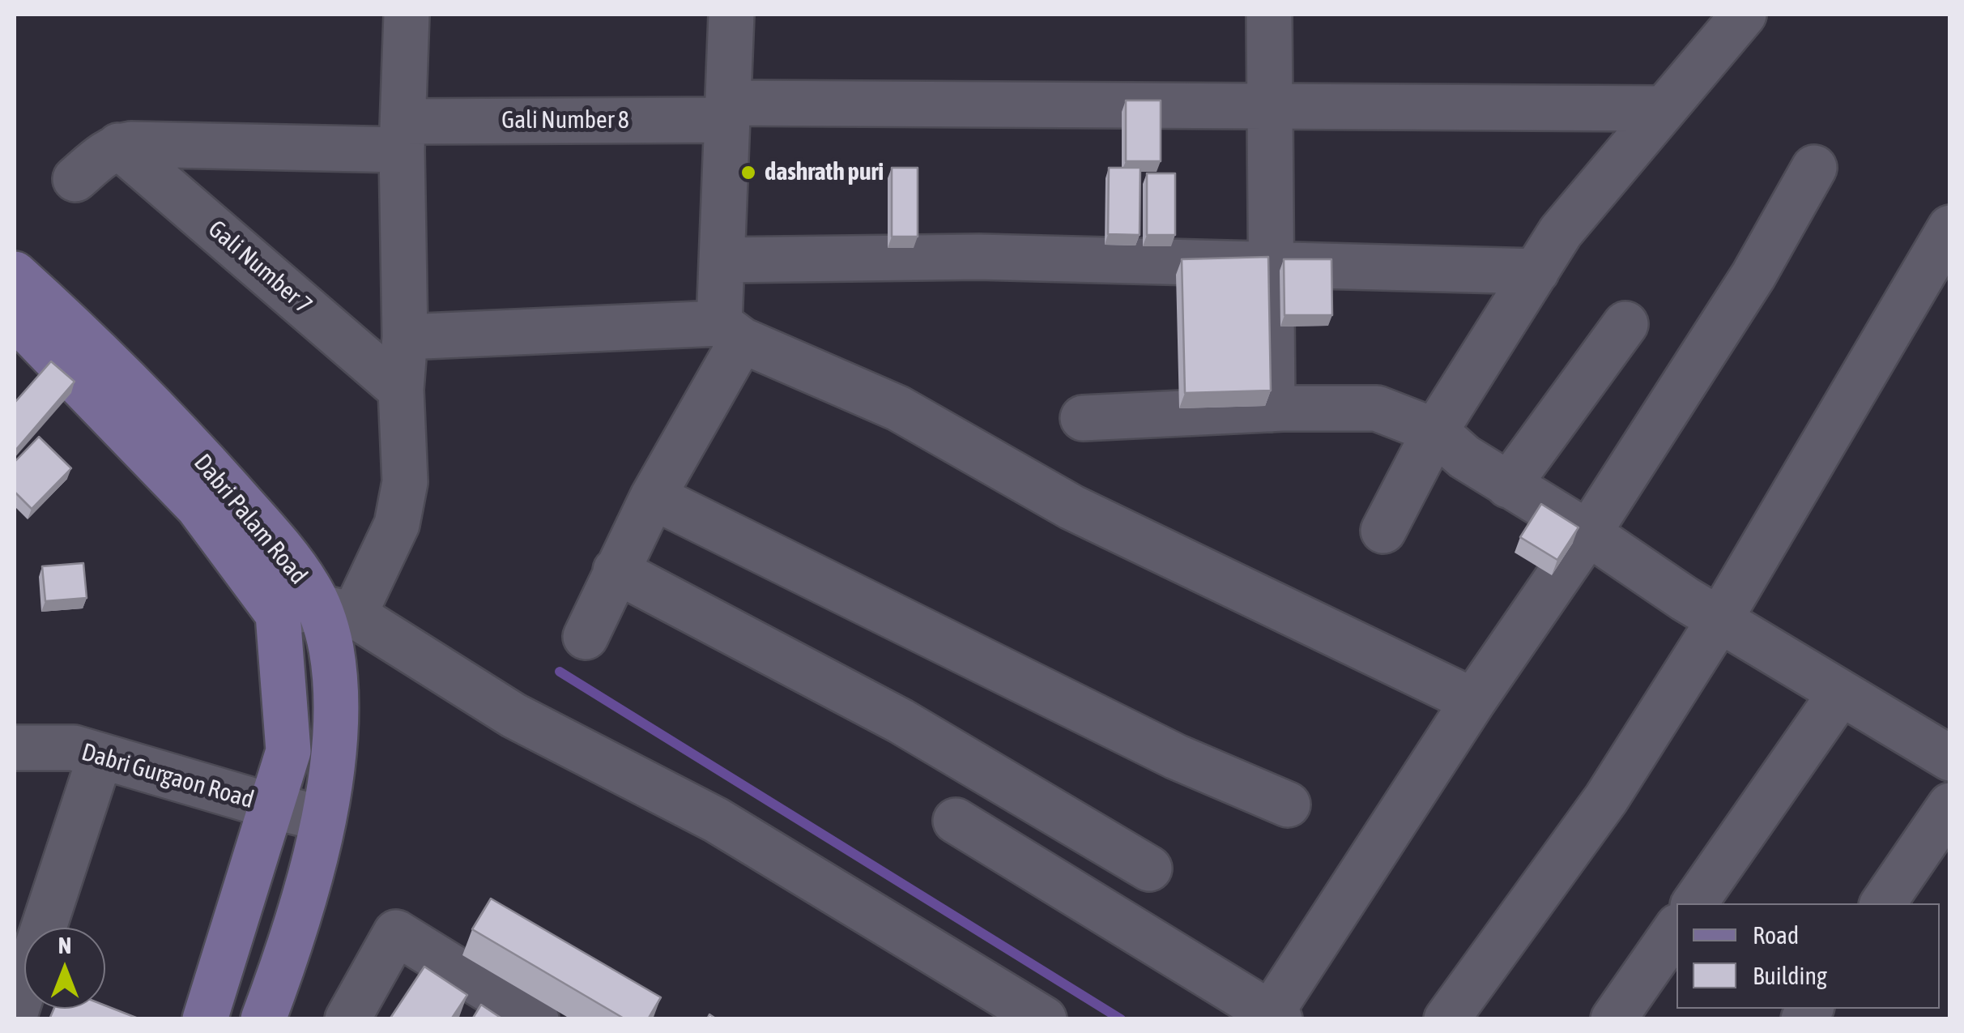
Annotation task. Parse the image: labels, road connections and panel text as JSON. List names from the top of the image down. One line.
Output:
{"streets":{"main road":["Dabri Palam Road"],"street":["Gali Number 8","Gali Number 7","Dabri Gurgaon Road"]},"crossings":[["Gali Number 8","Gali Number 7"],["Dabri Palam Road","Dabri Gurgaon Road"]],"places":["dashrath puri"],"legend":["Road","Building"],"north":"top"}
